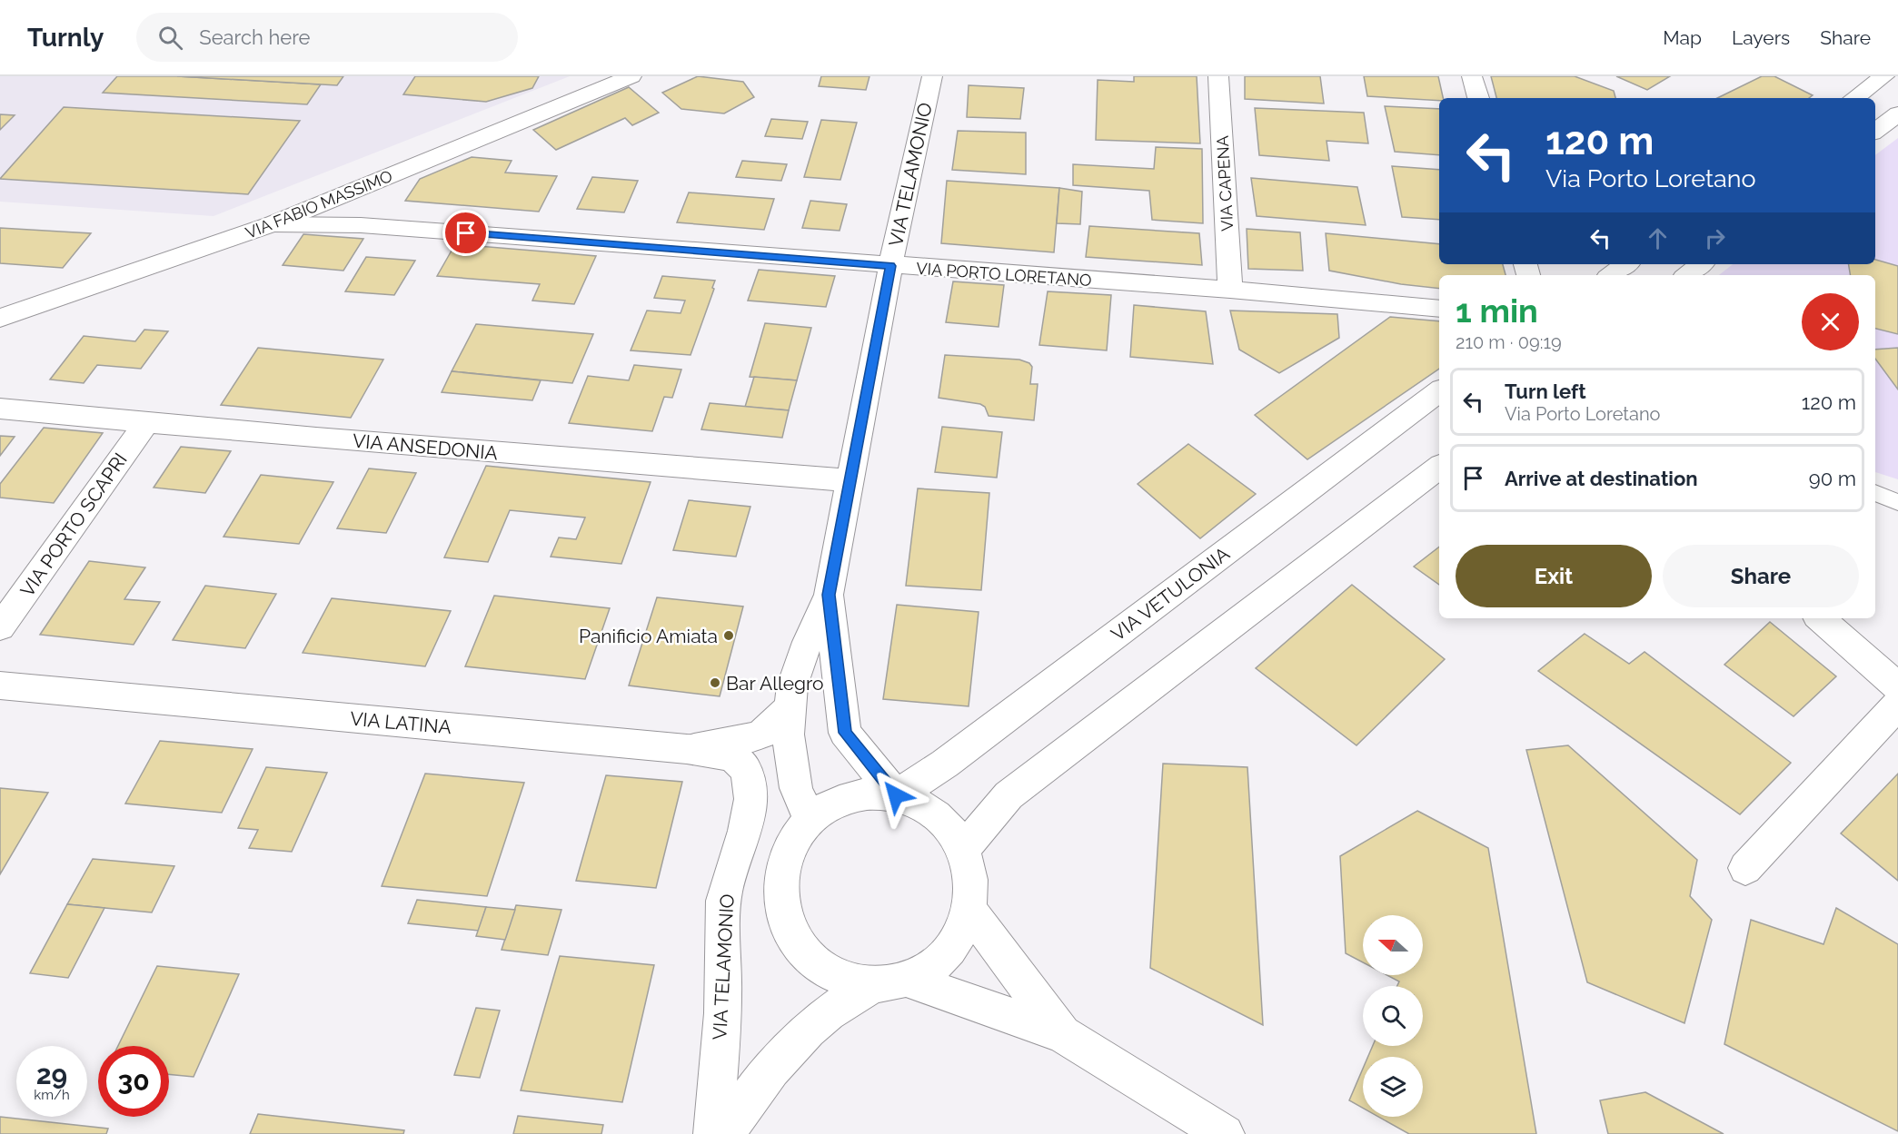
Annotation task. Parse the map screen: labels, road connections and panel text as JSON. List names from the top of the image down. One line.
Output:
{"streets":{"street":["VIA TELAMONIO","VIA CAPENA","VIA FABIO MASSIMO","VIA PORTO LORETANO","VIA ANSEDONIA","VIA PORTO SCAPRI","VIA VETULONIA","VIA LATINA"]},"crossings":[["VIA TELAMONIO","VIA PORTO LORETANO"],["VIA TELAMONIO","VIA ANSEDONIA"],["VIA TELAMONIO","VIA VETULONIA"],["VIA TELAMONIO","VIA LATINA"],["VIA CAPENA","VIA PORTO LORETANO"],["VIA FABIO MASSIMO","VIA PORTO LORETANO"],["VIA ANSEDONIA","VIA PORTO SCAPRI"]],"places":["Panificio Amiata","Bar Allegro"],"north":"left","page":{"header":"Turnly","search":"Search here","nav":["Map","Layers","Share"],"turn":["120 m","Via Porto Loretano"],"heading":["1 min","210 m · 09:19"],"list":[{"name":"Turn left","note":"Via Porto Loretano","value":"120 m"},{"name":"Arrive at destination","value":"90 m"}],"buttons":["Exit","Share"],"speed":"29 km/h","limit":"30"}}
